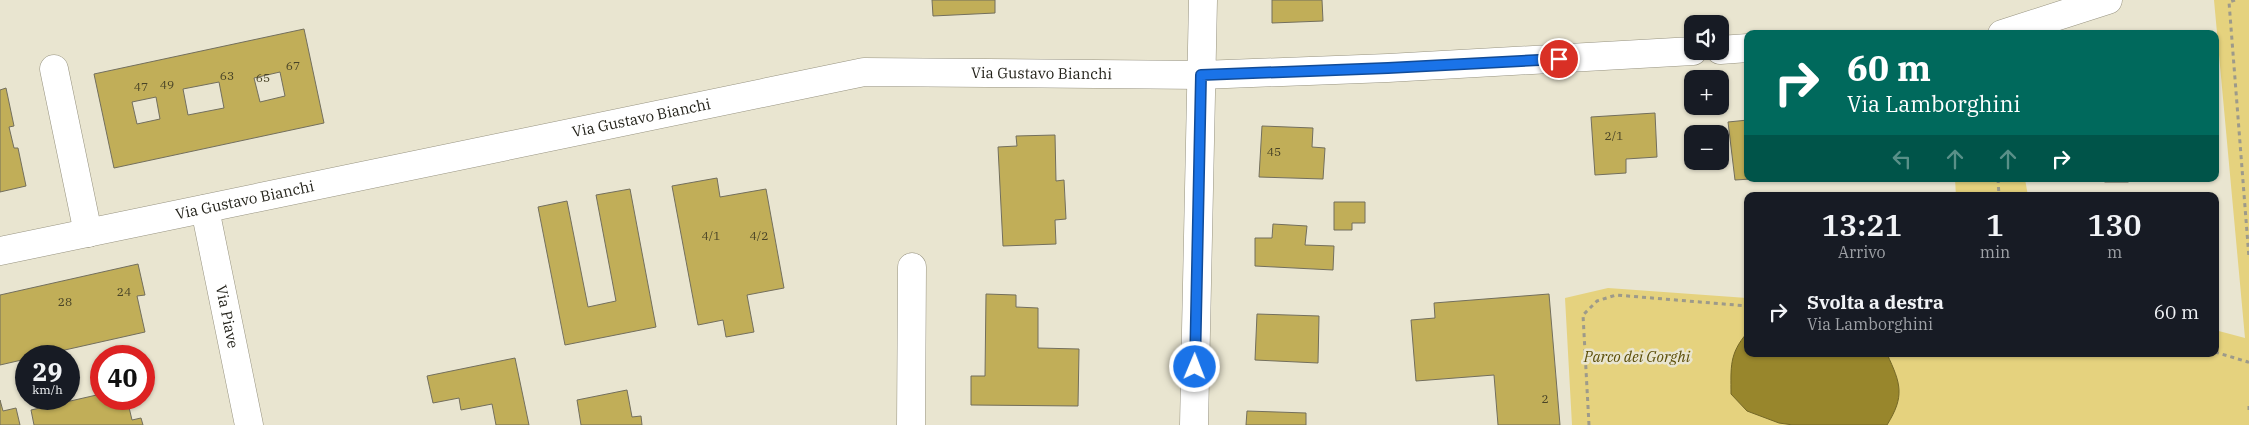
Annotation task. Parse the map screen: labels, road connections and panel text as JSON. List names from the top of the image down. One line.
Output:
{"streets":{"street":["Via Gustavo Bianchi","Via Piave"]},"crossings":[["Via Gustavo Bianchi","Via Piave"]],"parks":["Parco dei Gorghi"],"house_numbers":["67","63","65","49","47","2/1","45","4/1","4/2","24","28","2"],"page":{"map_buttons":["+","−"],"turn":["60 m","Via Lamborghini"],"eta":["13:21","Arrivo","1","min","130","m"],"list":[{"name":"Svolta a destra","note":"Via Lamborghini","value":"60 m"}],"speed":"29 km/h","limit":"40"}}
